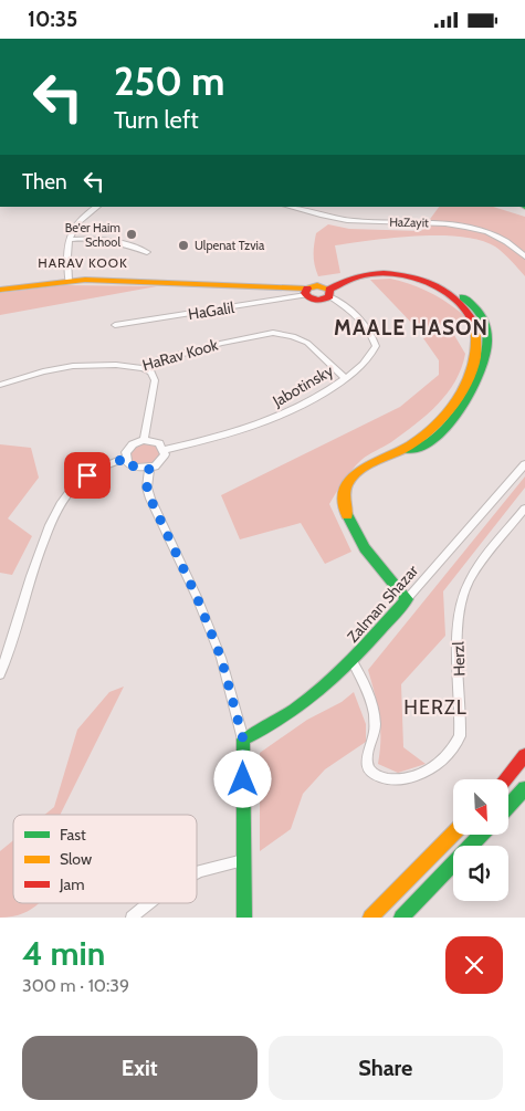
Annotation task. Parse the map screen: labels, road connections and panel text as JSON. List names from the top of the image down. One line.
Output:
{"streets":{"main road":["Zalman Shazar"],"street":["HaZayit","HaGalil","HaRav Kook","Jabotinsky","Herzl"]},"crossings":[["HaRav Kook","Jabotinsky"],["Zalman Shazar","Herzl"]],"districts":["HARAV KOOK","MAALE HASON","HERZL"],"places":["Be'er Haim School","Ulpenat Tzvia"],"legend":["Fast","Slow","Jam"],"north":"bottom right","page":{"status":"10:35","turn":["250 m","Turn left"],"then":"Then","heading":["4 min","300 m · 10:39"],"buttons":["Exit","Share"]}}
